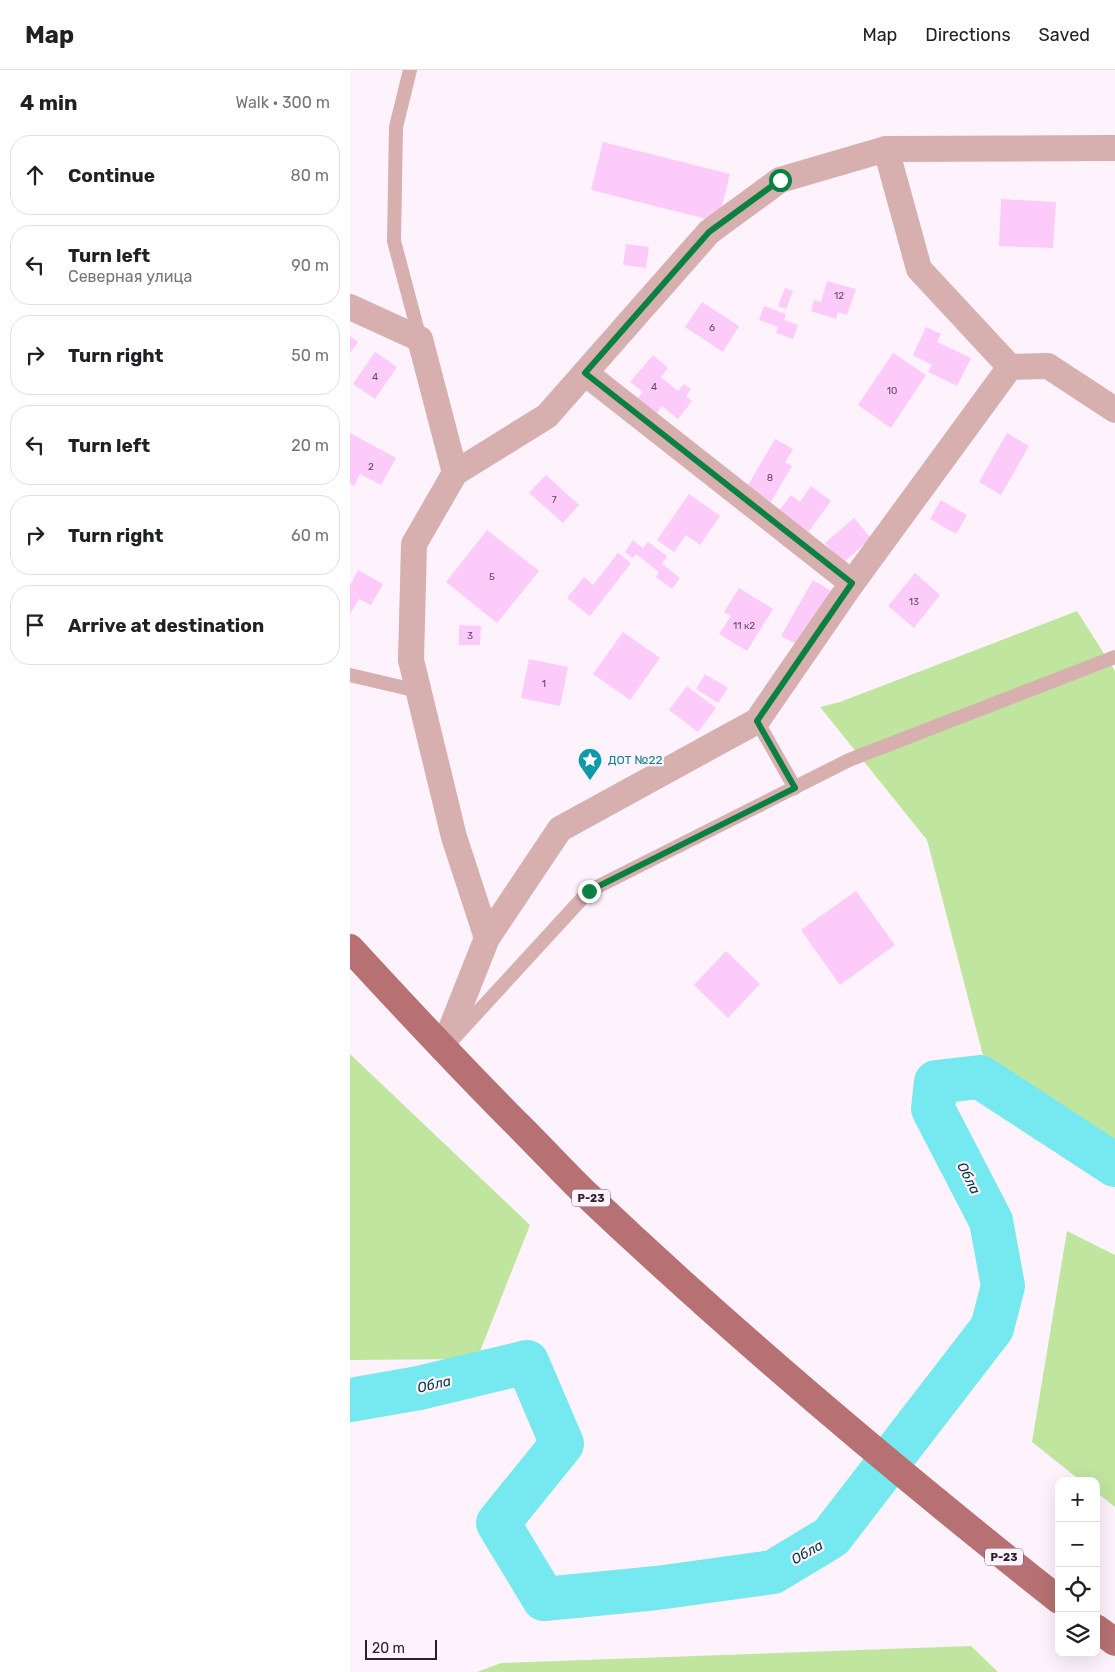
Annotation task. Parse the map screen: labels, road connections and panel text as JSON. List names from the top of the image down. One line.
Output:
{"streets":{"main road":["Р-23"]},"water":["Обла"],"places":{"place":["ДОТ №22"]},"house_numbers":["12","6","4","4","10","2","8","7","5","13","11 к2","3","1"],"scale_bar":"20 m","page":{"header":"Map","nav":["Map","Directions","Saved"],"heading":["4 min","Walk · 300 m"],"list":[["Continue","80 m"],["Turn left","Северная улица","90 m"],["Turn right","50 m"],["Turn left","20 m"],["Turn right","60 m"],"Arrive at destination"],"map_buttons":["+","−"],"scale":"20 m"}}
